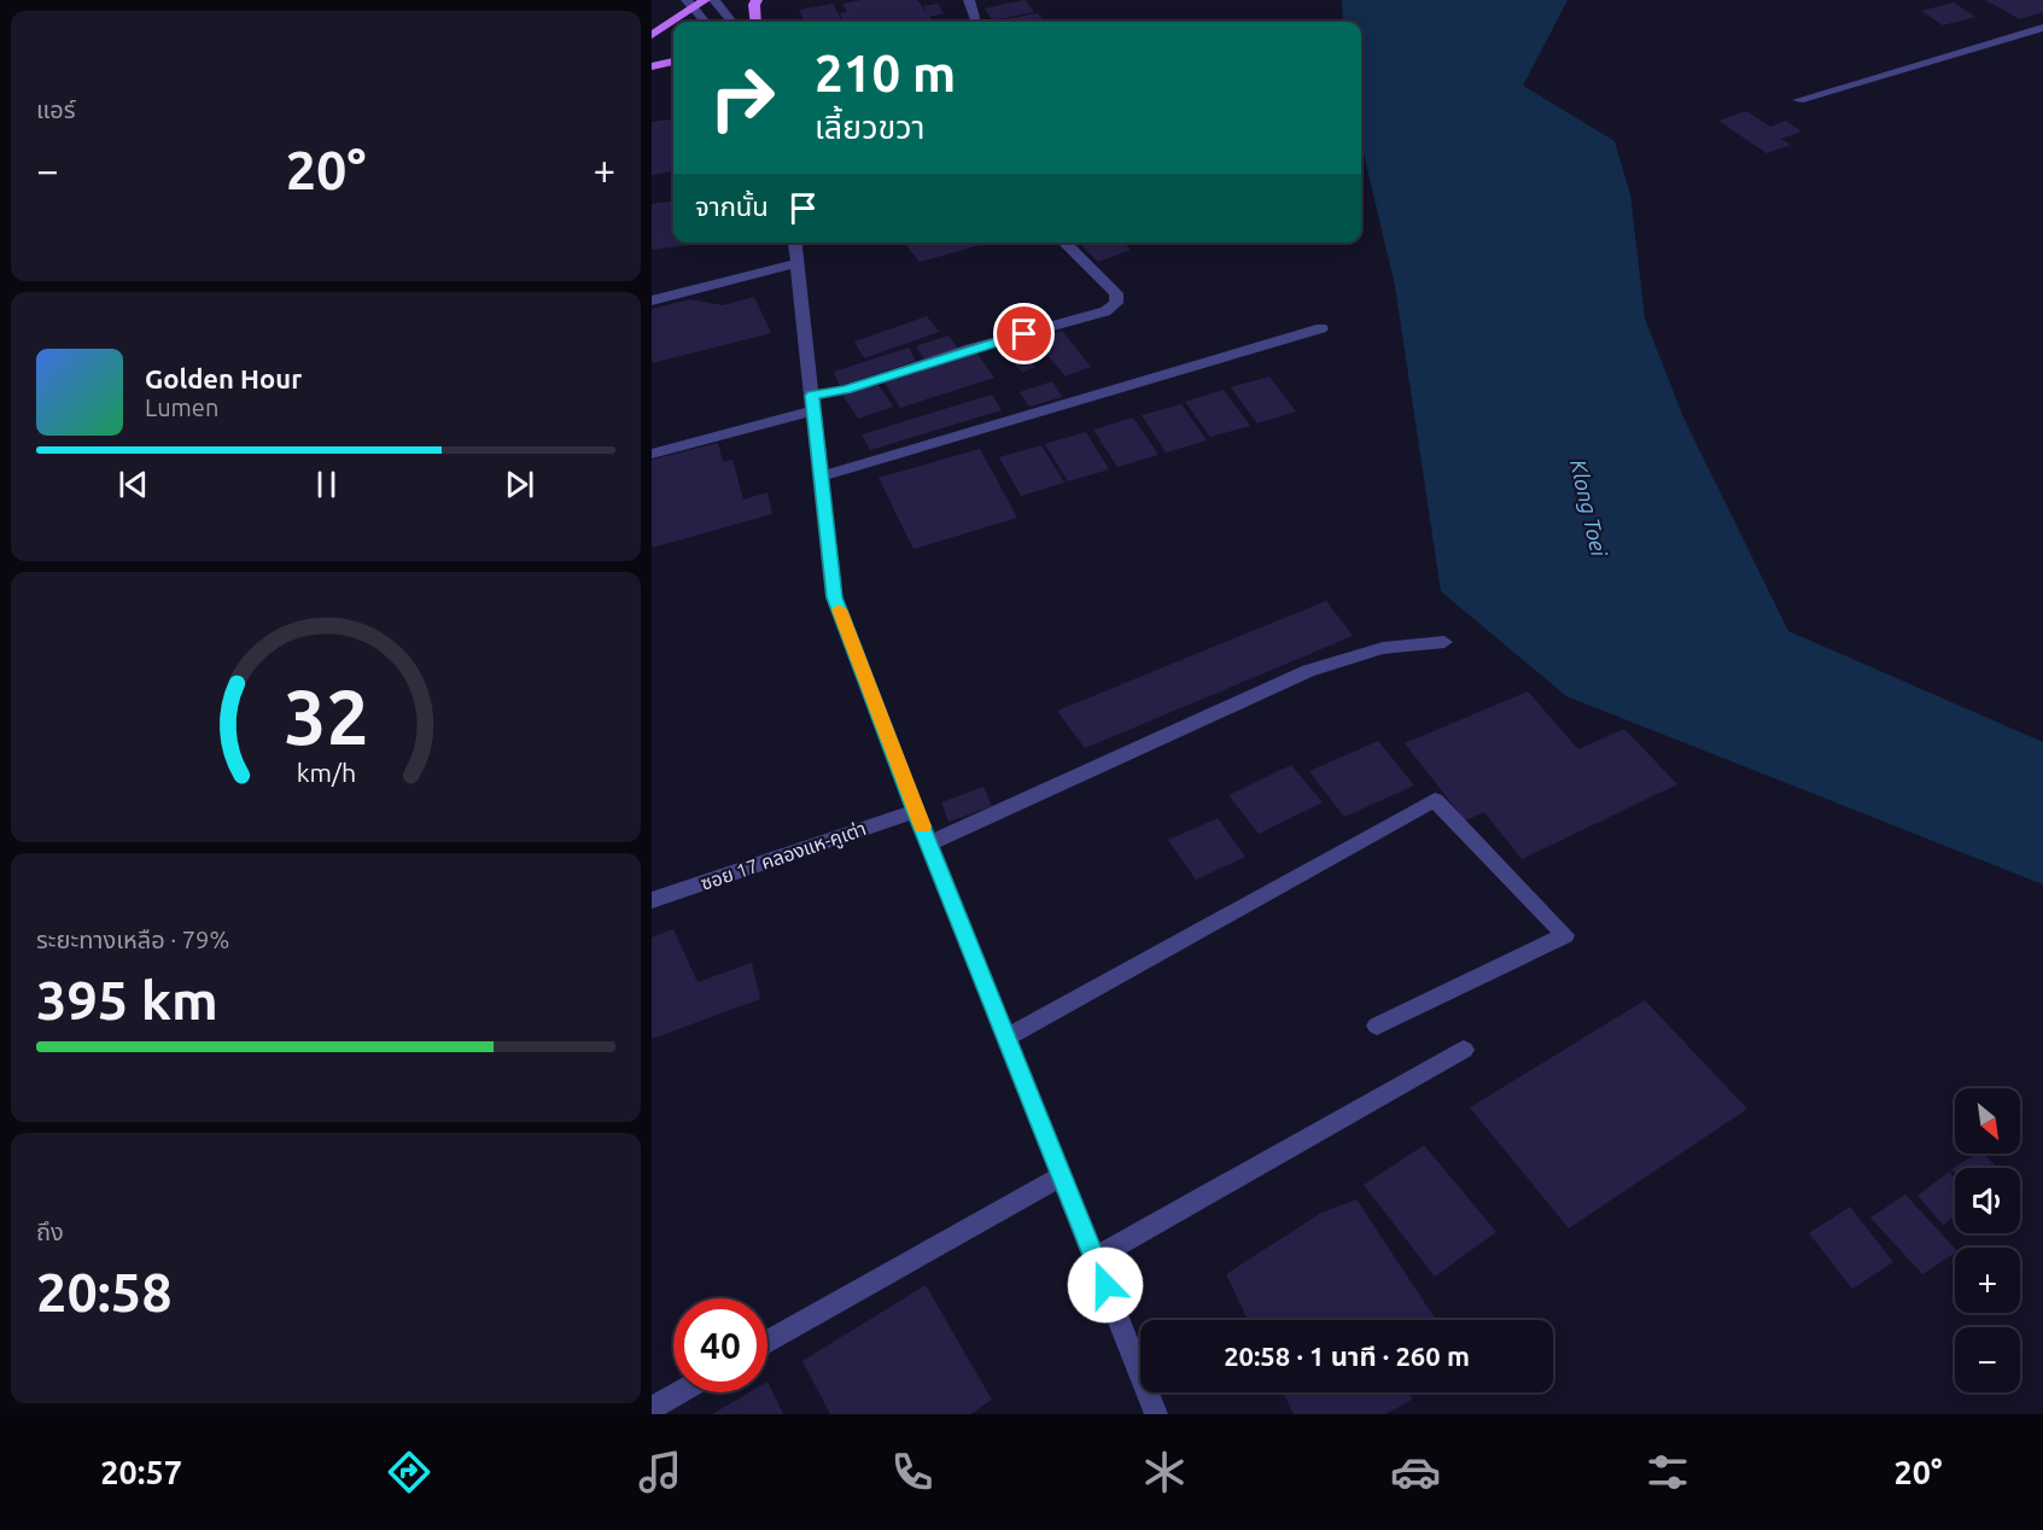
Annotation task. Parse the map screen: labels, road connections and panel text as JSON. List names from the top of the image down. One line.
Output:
{"streets":{"street":["ซอย 17 คลองแห-คูเต่า"]},"water":["Klong Toei"],"north":"bottom right","page":{"tile":["แอร์",["ระยะทางเหลือ · 79%","395 km"],["ถึง","20:58"]],"turn":["210 m","เลี้ยวขวา"],"heat":["−","20°","+"],"then":"จากนั้น","song":["Golden Hour","Lumen"],"map_buttons":["+","−"],"limit":"40","trip":"20:58 · 1 นาที · 260 m","tabs":["20:57","20°"],"gauge":["32","km/h"]}}
